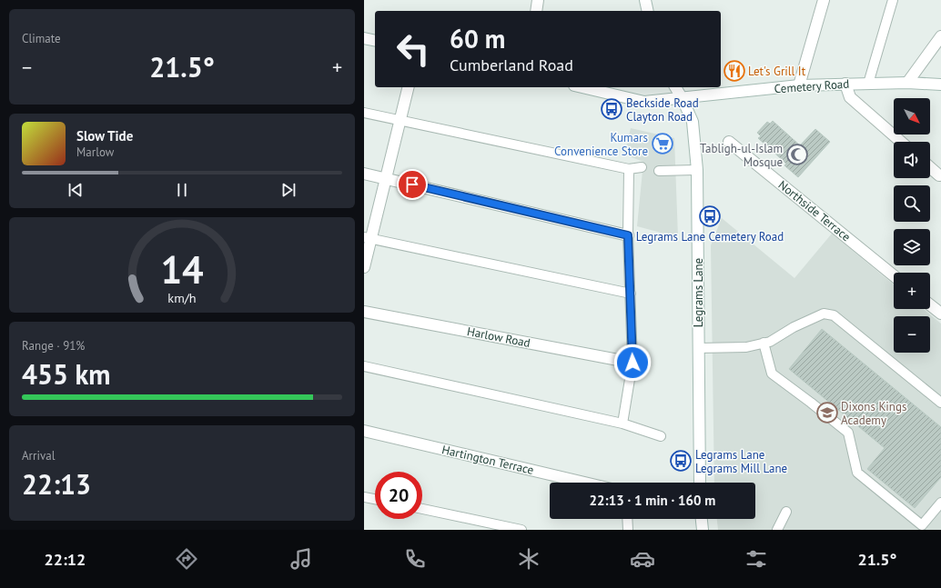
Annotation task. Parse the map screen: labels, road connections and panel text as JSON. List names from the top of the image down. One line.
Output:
{"streets":{"street":["Cemetery Road","Northside Terrace","Legrams Lane","Harlow Road","Hartington Terrace"]},"crossings":[["Cemetery Road","Legrams Lane"]],"places":{"restaurant":["Let's Grill It"],"bus stop":["Beckside Road Clayton Road","Legrams Lane Cemetery Road","Legrams Lane Legrams Mill Lane"],"supermarket":["Kumars Convenience Store"],"mosque":["Tabligh-ul-Islam Mosque"],"school or university":["Dixons Kings Academy"]},"north":"bottom right","page":{"tile":["Climate",["Range · 91%","455 km"],["Arrival","22:13"]],"turn":["60 m","Cumberland Road"],"heat":["−","21.5°","+"],"map_buttons":["+","−"],"song":["Slow Tide","Marlow"],"limit":"20","trip":"22:13 · 1 min · 160 m","tabs":["22:12","21.5°"],"gauge":["14","km/h"]}}
